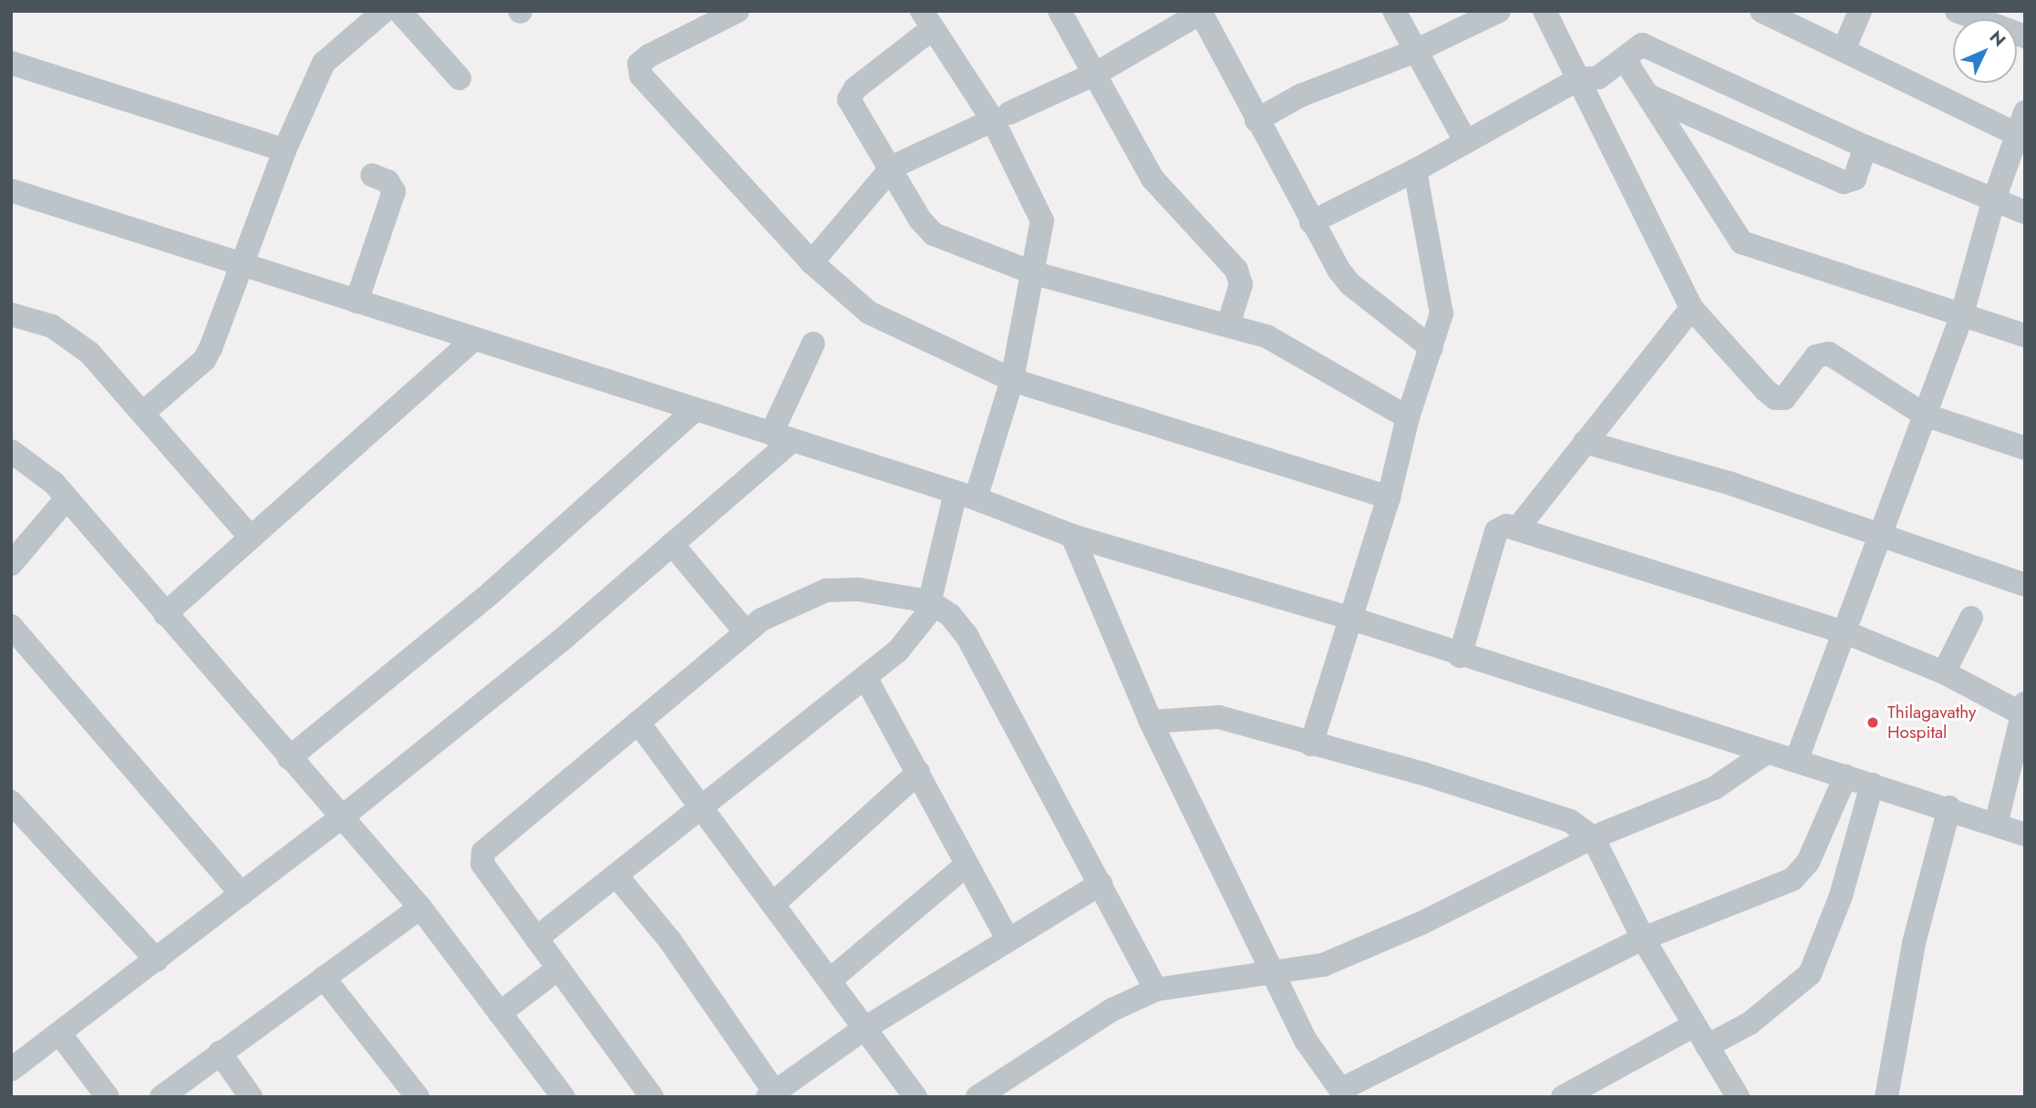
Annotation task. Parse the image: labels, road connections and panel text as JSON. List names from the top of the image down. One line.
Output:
{"places":["Thilagavathy Hospital"],"north":"top right"}
